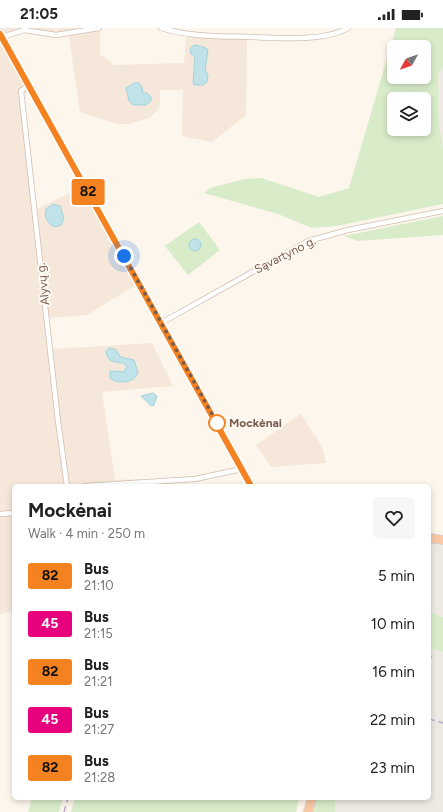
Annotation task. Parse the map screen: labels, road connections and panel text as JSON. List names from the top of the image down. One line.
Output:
{"streets":{"street":["Sąvartyno g.","Alyvų g."]},"places":["Mockėnai"],"lines":["bus line 82"],"north":"bottom left","page":{"status":"21:05","on_map":"82","heading":["Mockėnai","Walk · 4 min · 250 m"],"list":[{"mark":"82","name":"Bus","note":"21:10","value":"5 min"},{"mark":"45","name":"Bus","note":"21:15","value":"10 min"},{"mark":"82","name":"Bus","note":"21:21","value":"16 min"},{"mark":"45","name":"Bus","note":"21:27","value":"22 min"},{"mark":"82","name":"Bus","note":"21:28","value":"23 min"}]}}
